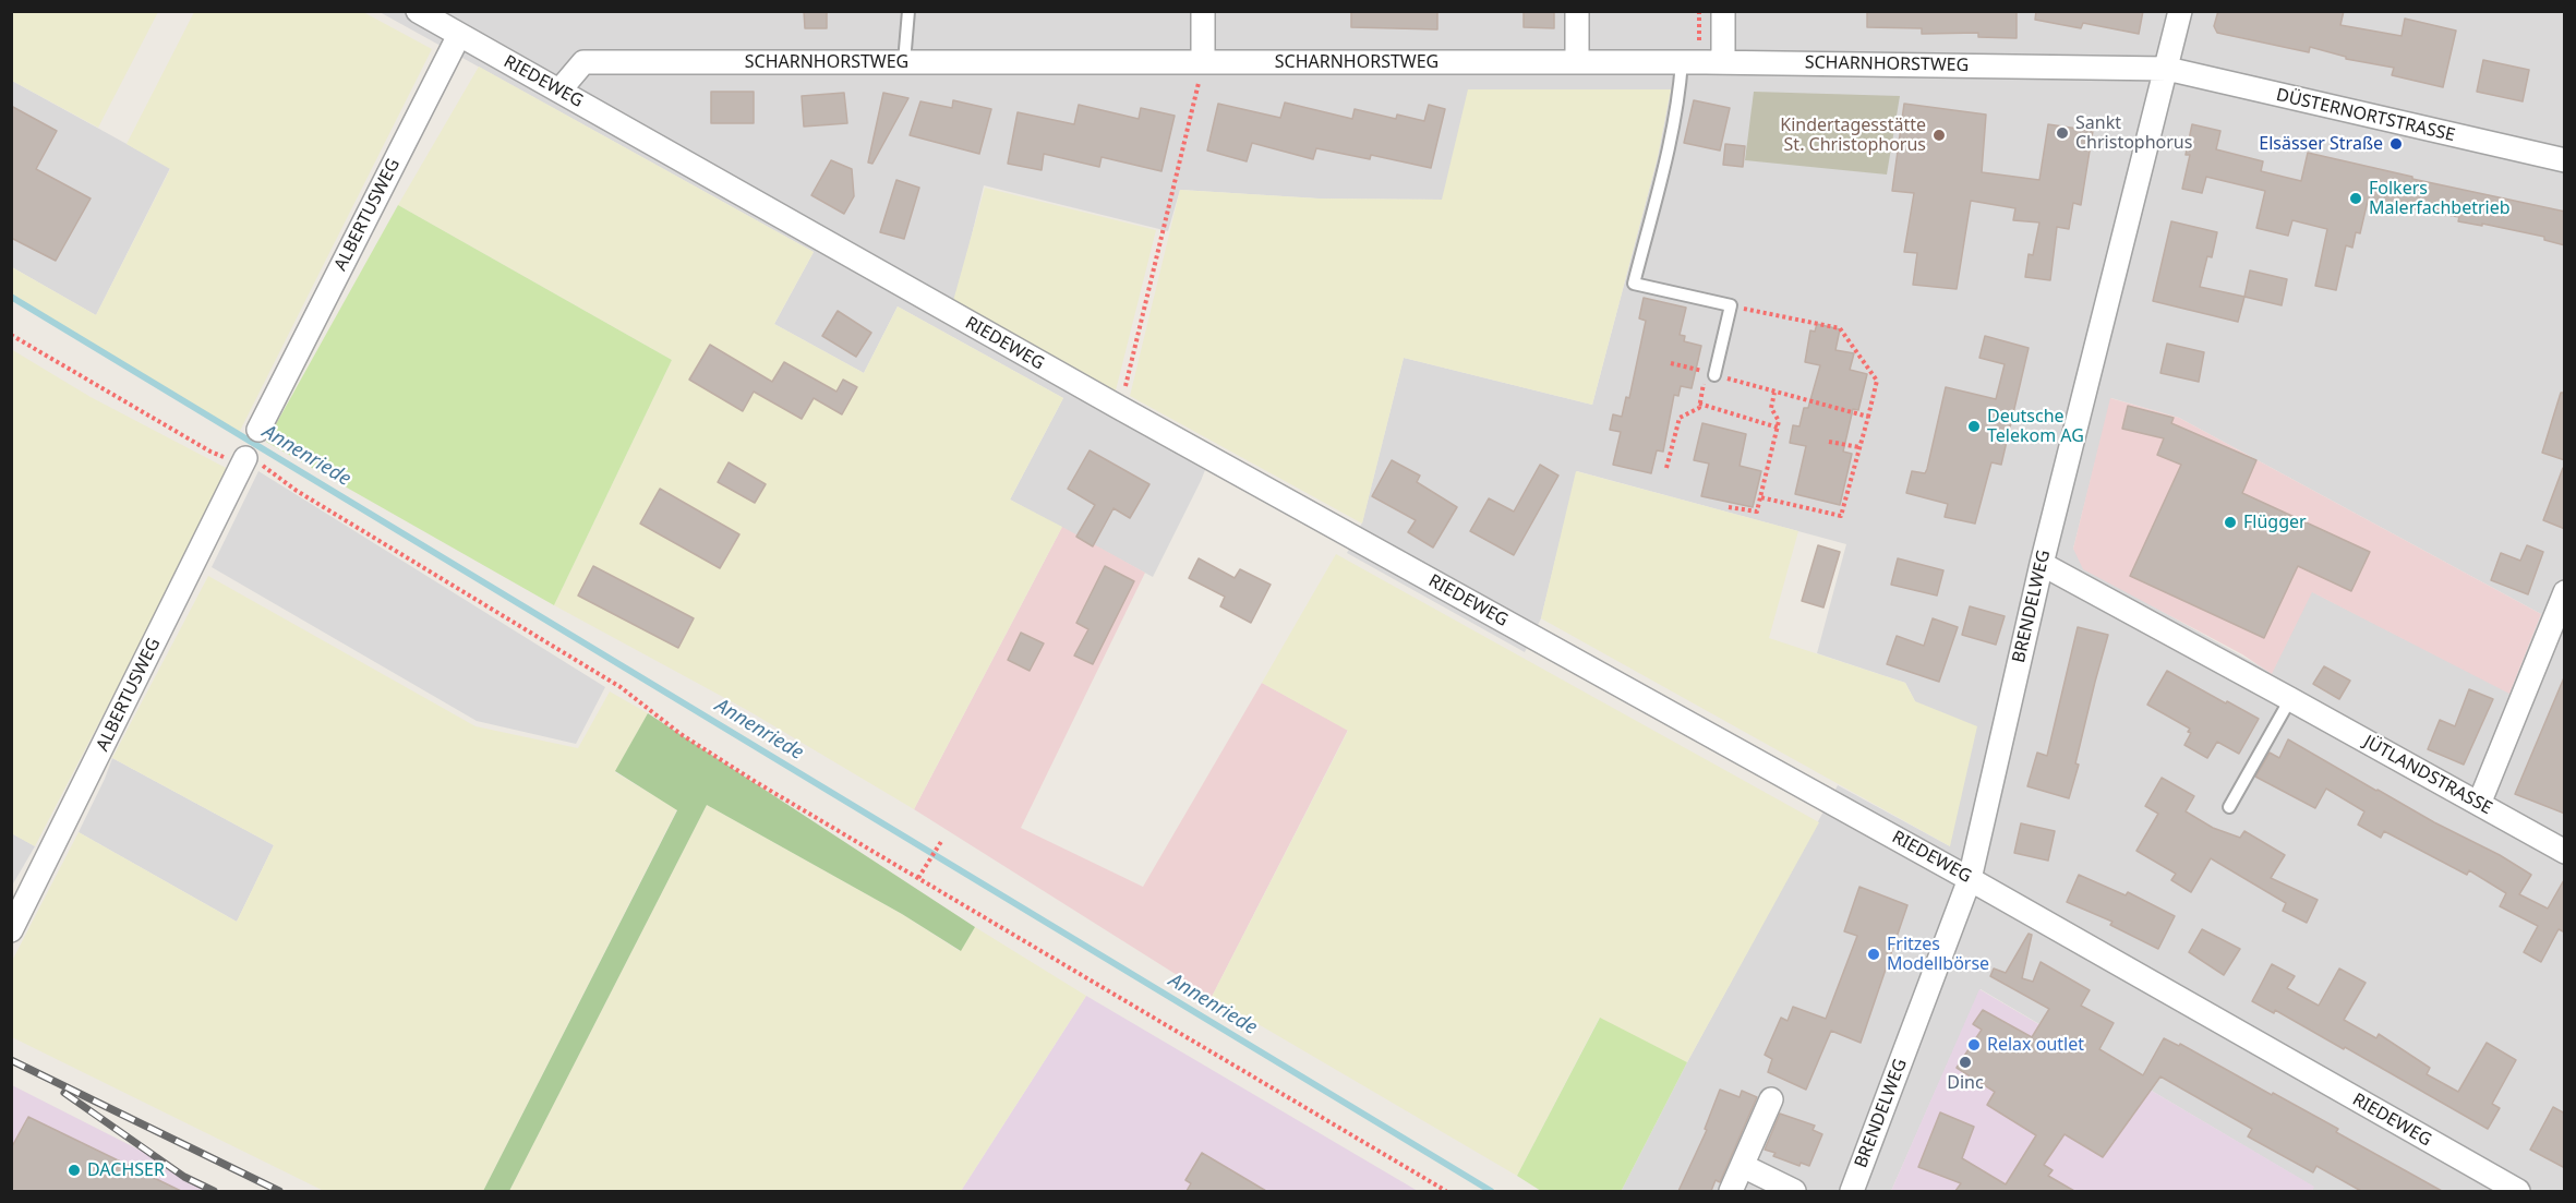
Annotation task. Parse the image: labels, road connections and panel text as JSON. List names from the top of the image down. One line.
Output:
{"streets":{"street":["SCHARNHORSTWEG","RIEDEWEG","DÜSTERNORTSTRASSE","ALBERTUSWEG","BRENDELWEG","JÜTLANDSTRASSE"]},"crossings":[["SCHARNHORSTWEG","RIEDEWEG"],["SCHARNHORSTWEG","DÜSTERNORTSTRASSE"],["SCHARNHORSTWEG","BRENDELWEG"],["RIEDEWEG","ALBERTUSWEG"],["RIEDEWEG","BRENDELWEG"],["DÜSTERNORTSTRASSE","BRENDELWEG"],["BRENDELWEG","JÜTLANDSTRASSE"]],"water":["Annenriede"],"places":["Sankt Christophorus","Kindertagesstätte St. Christophorus","Elsässer Straße","Folkers Malerfachbetrieb","Deutsche Telekom AG","Flügger","Fritzes Modellbörse","Relax outlet","Dinc","DACHSER"]}
